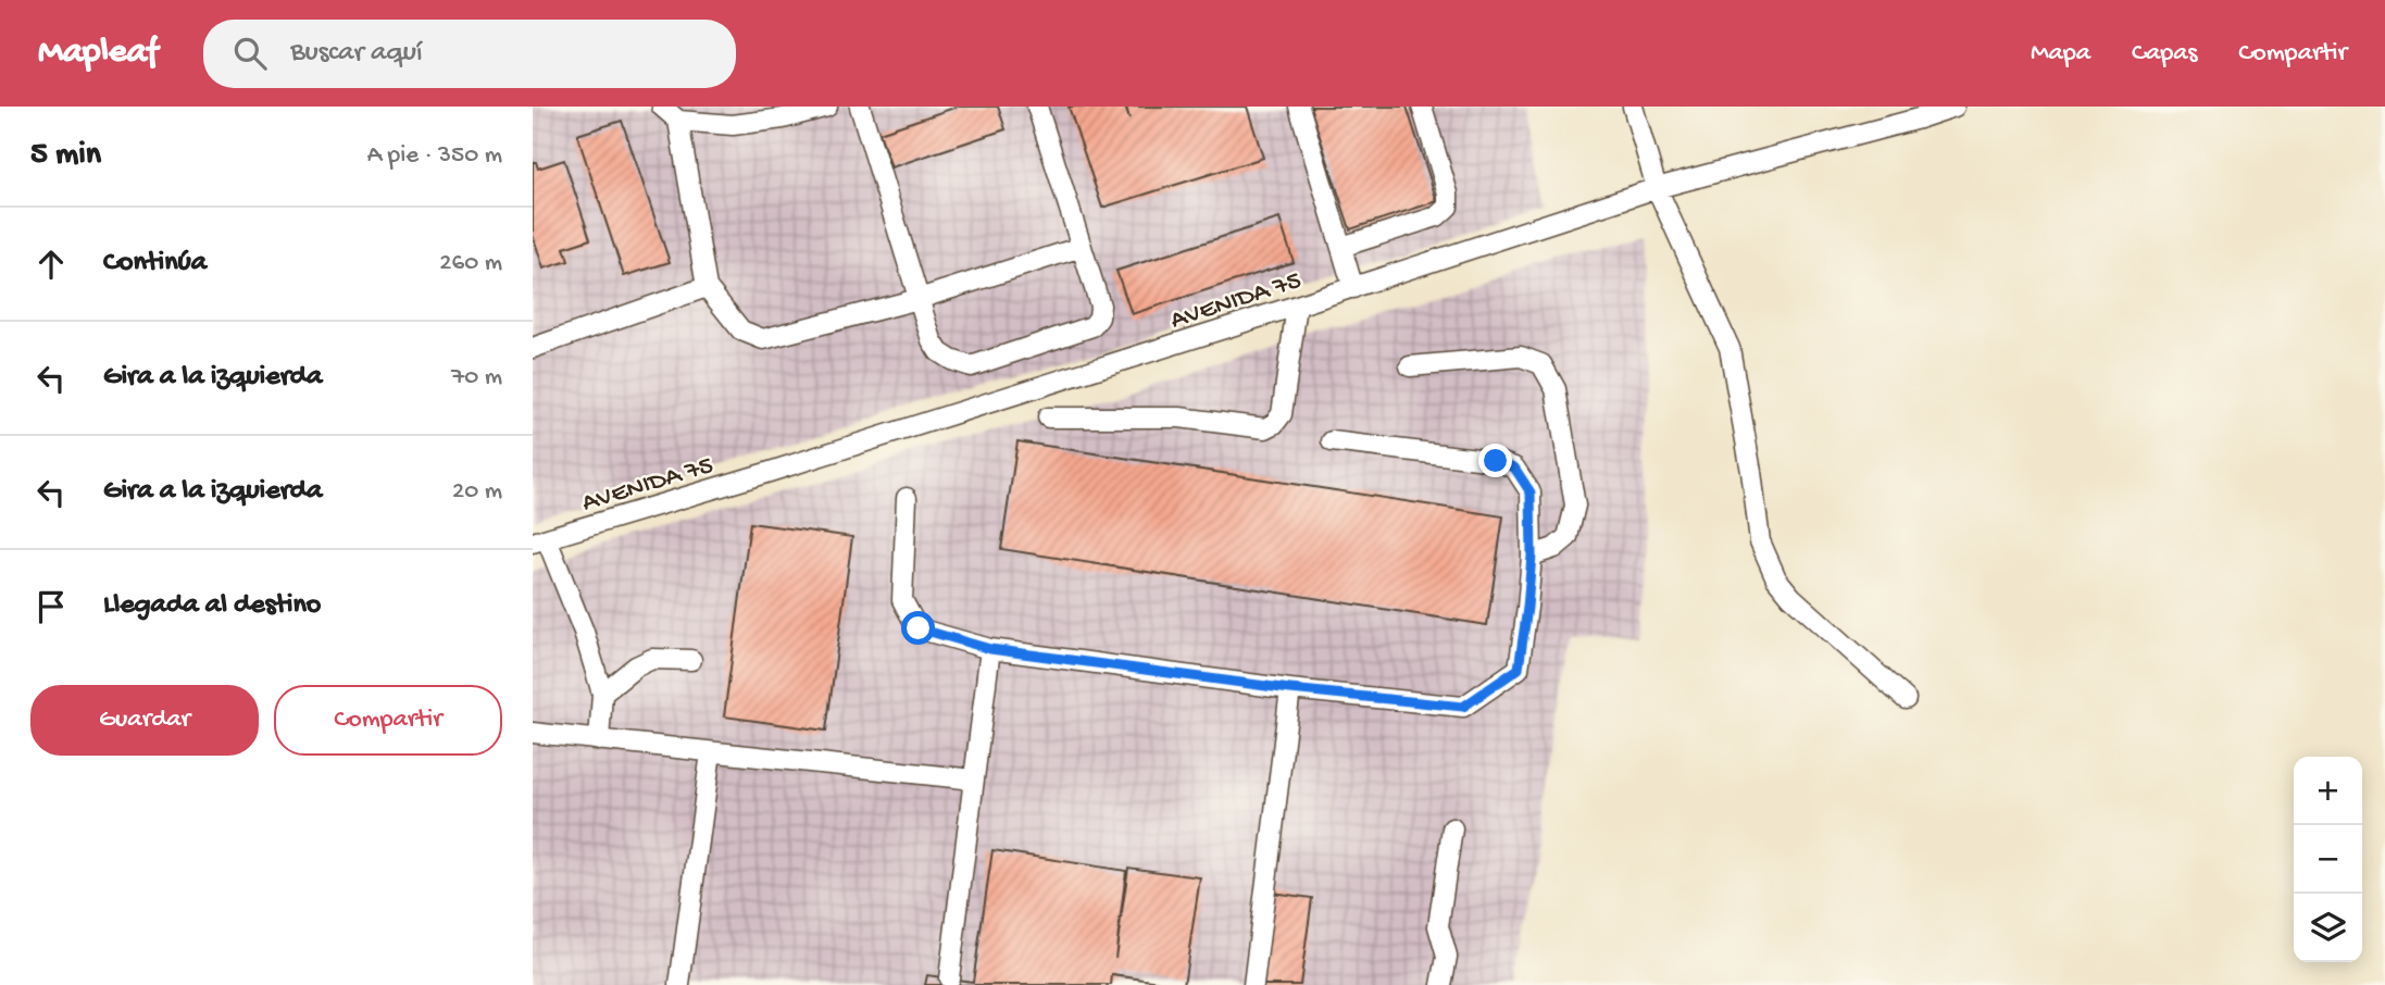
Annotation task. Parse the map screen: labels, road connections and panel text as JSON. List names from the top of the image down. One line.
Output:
{"streets":{"street":["AVENIDA 75"]},"page":{"header":"Mapleaf","search":"Buscar aquí","nav":["Mapa","Capas","Compartir"],"heading":["5 min","A pie · 350 m"],"list":[["Continúa","260 m"],["Gira a la izquierda","70 m"],["Gira a la izquierda","20 m"],"Llegada al destino"],"buttons":["Guardar","Compartir"],"map_buttons":["+","−"]}}
